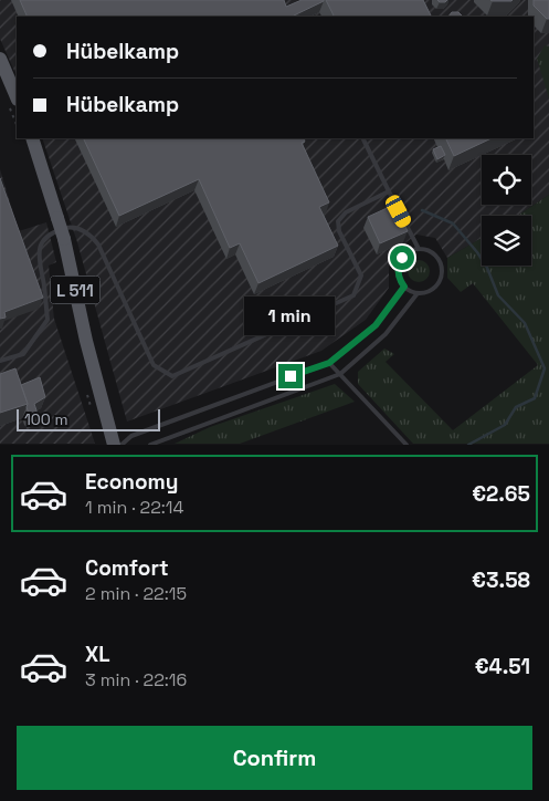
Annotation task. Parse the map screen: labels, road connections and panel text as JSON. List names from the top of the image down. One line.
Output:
{"streets":{"main road":["L 511"]},"scale_bar":"100 m","page":{"banner":["Hübelkamp","Hübelkamp"],"bubble":"1 min","scale":"100 m","list":[{"name":"Economy","note":"1 min · 22:14","value":"€2.65"},{"name":"Comfort","note":"2 min · 22:15","value":"€3.58"},{"name":"XL","note":"3 min · 22:16","value":"€4.51"}],"buttons":"Confirm"}}
